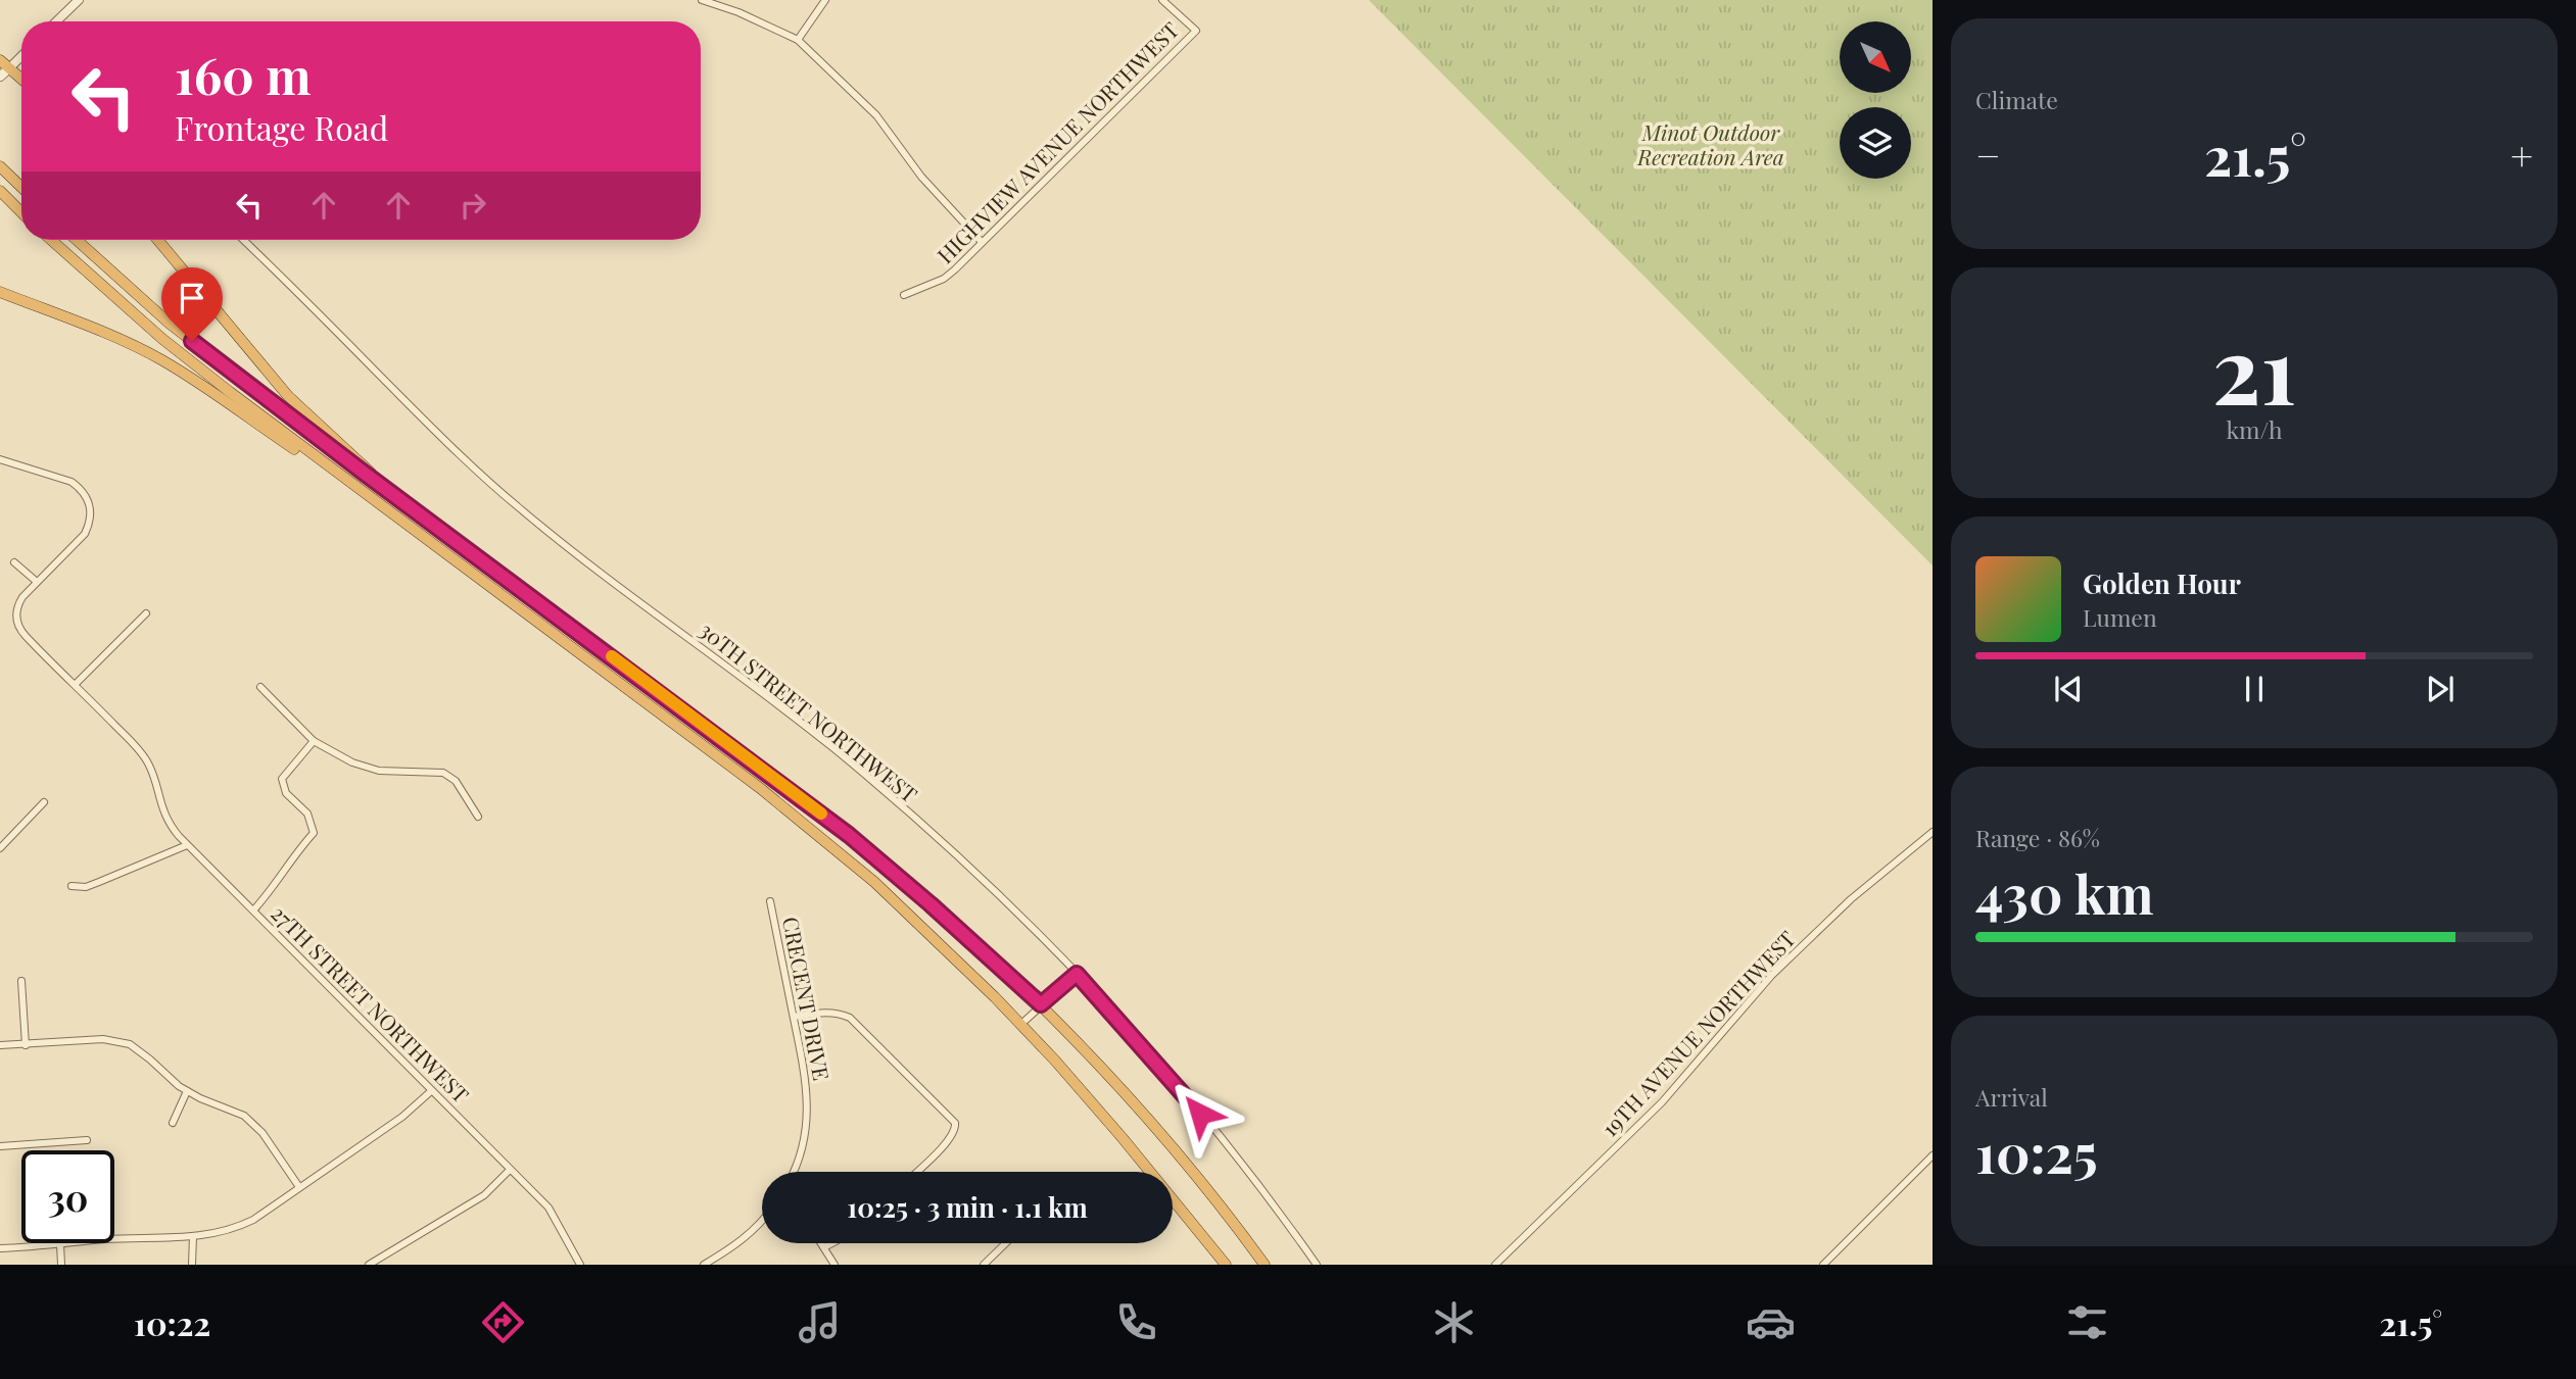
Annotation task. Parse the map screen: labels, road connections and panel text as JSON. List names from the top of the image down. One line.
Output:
{"streets":{"street":["HIGHVIEW AVENUE NORTHWEST","30TH STREET NORTHWEST","CRECENT DRIVE","27TH STREET NORTHWEST","19TH AVENUE NORTHWEST"]},"parks":["Minot Outdoor Recreation Area"],"north":"bottom right","page":{"tile":["Climate",["21","km/h"],["Range · 86%","430 km"],["Arrival","10:25"]],"turn":["160 m","Frontage Road"],"heat":["−","21.5°","+"],"song":["Golden Hour","Lumen"],"limit":"30","trip":"10:25 · 3 min · 1.1 km","tabs":["10:22","21.5°"]}}
